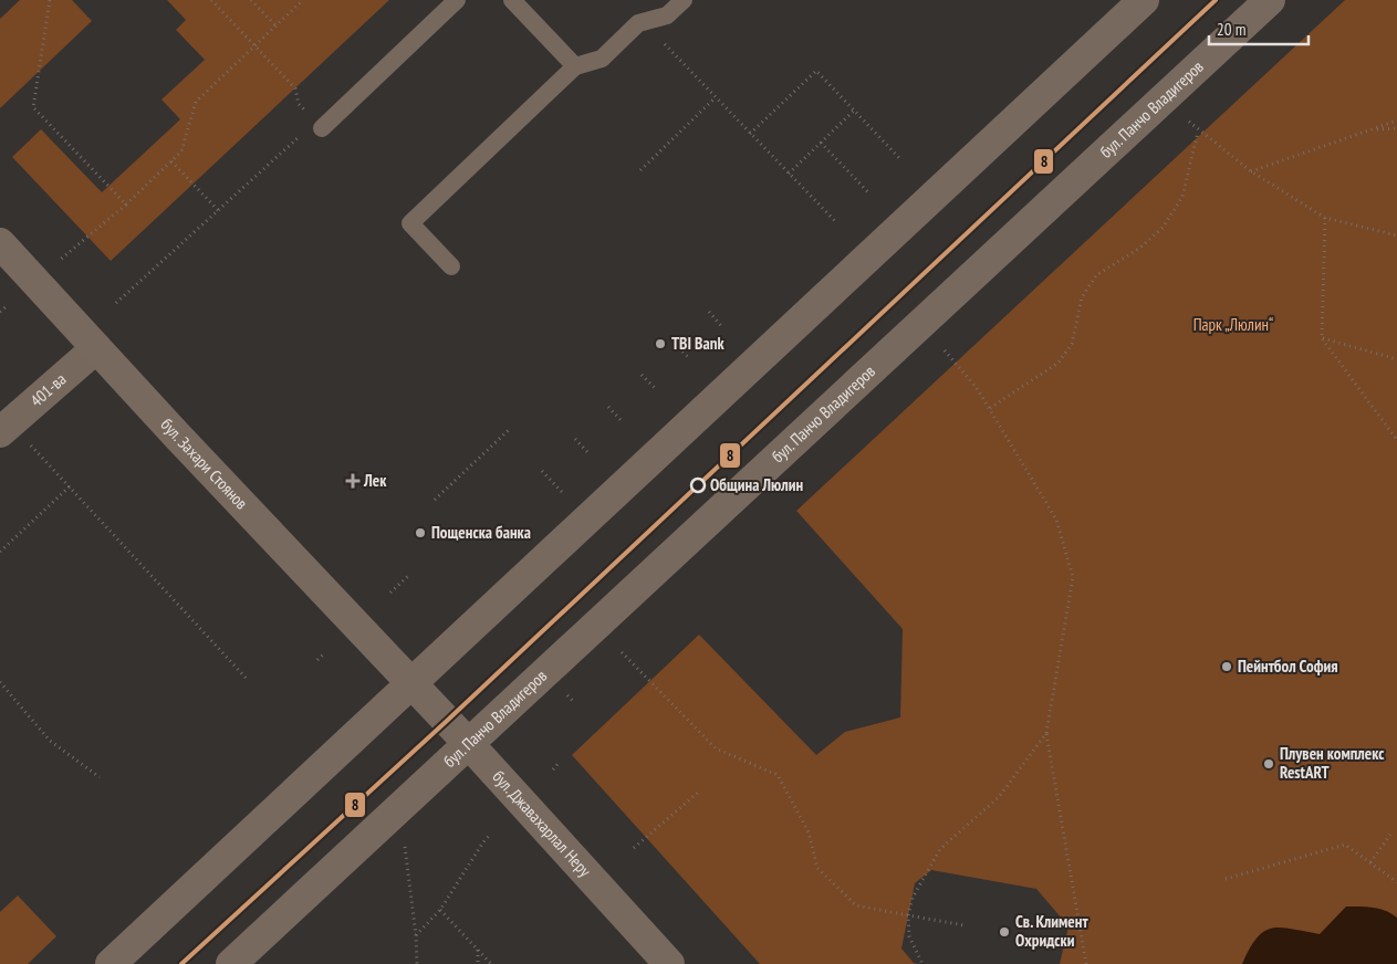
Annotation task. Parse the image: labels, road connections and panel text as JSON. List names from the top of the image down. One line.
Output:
{"streets":{"main road":["бул. Панчо Владигеров","бул. Захари Стоянов","бул. Джавахарлал Неру"],"street":["401-ва"]},"crossings":[["бул. Панчо Владигеров","бул. Джавахарлал Неру"],["401-ва","бул. Захари Стоянов"],["бул. Захари Стоянов","бул. Джавахарлал Неру"]],"parks":["Парк „Люлин“"],"places":{"other":["TBI Bank","Община Люлин","Пощенска банка","Пейнтбол София","Плувен комплекс RestART","Св. Климент Охридски"],"health":["Лек"]},"lines":["transit line 8"],"scale_bar":"20 m"}
